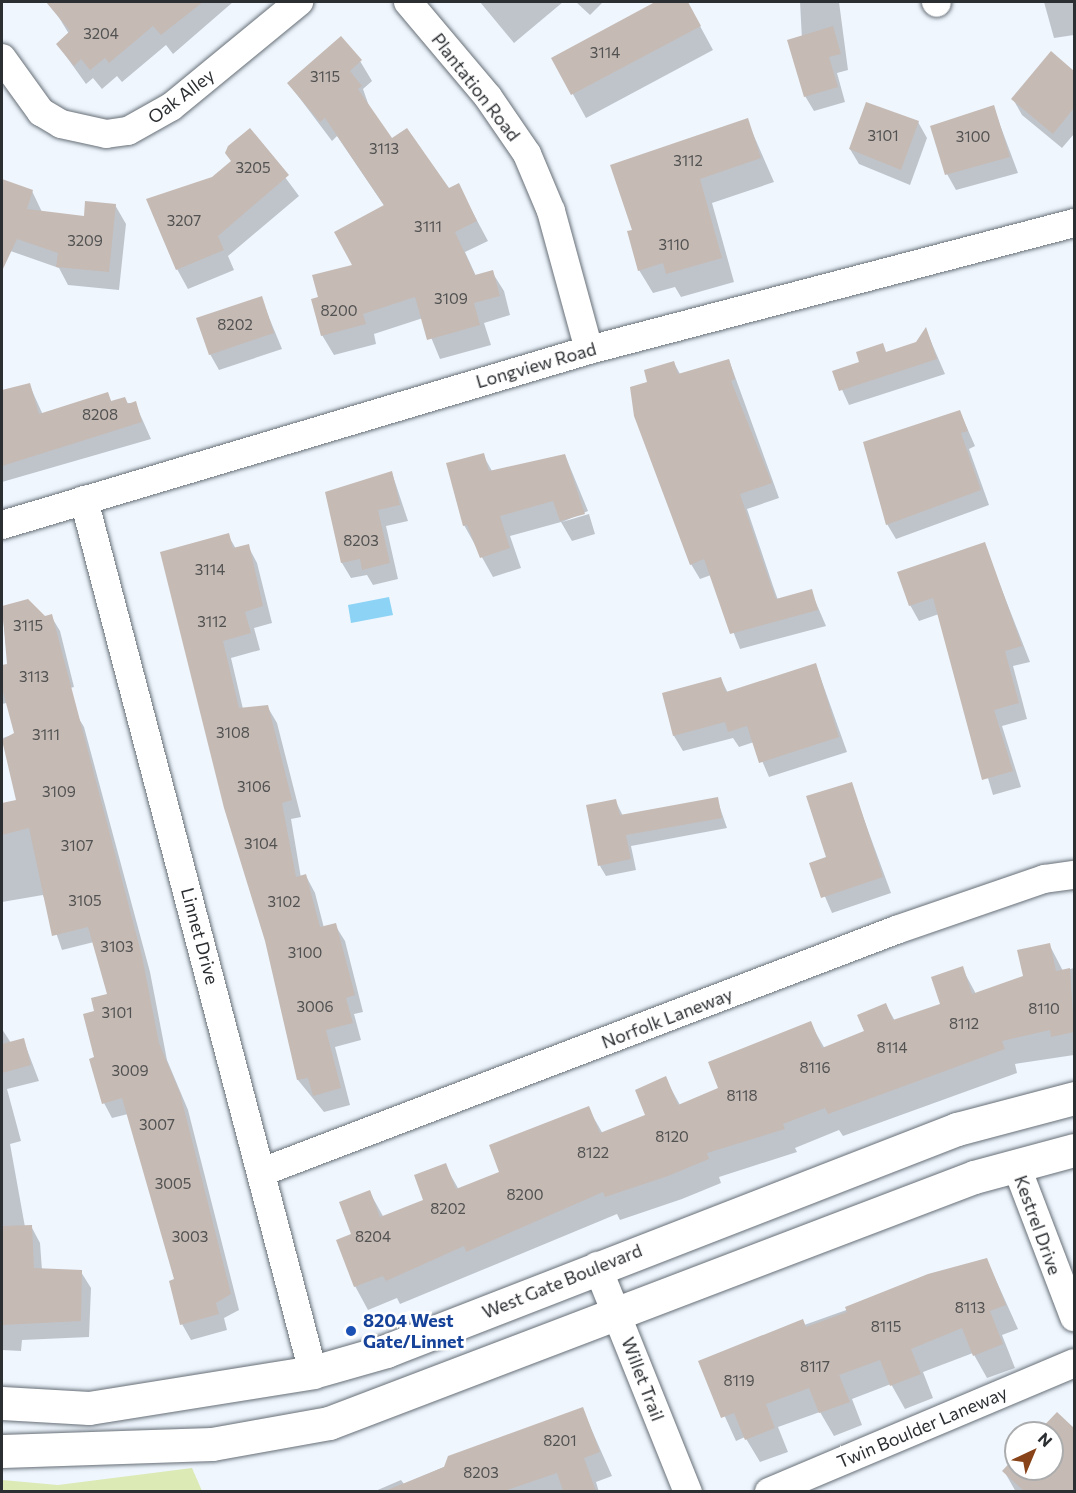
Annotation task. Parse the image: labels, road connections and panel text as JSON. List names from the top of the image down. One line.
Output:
{"streets":{"main road":["West Gate Boulevard"],"street":["Plantation Road","Oak Alley","Longview Road","Linnet Drive","Norfolk Laneway","Kestrel Drive","Willet Trail","Twin Boulder Laneway"]},"crossings":[["Plantation Road","Longview Road"],["Longview Road","Linnet Drive"],["Linnet Drive","Norfolk Laneway"],["Linnet Drive","West Gate Boulevard"],["West Gate Boulevard","Willet Trail"]],"places":["8204 West Gate/Linnet"],"house_numbers":["3204","3114","3115","3101","3100","3113","3112","3205","3207","3111","3209","3110","3109","8200","8202","8208","8203","3114","3112","3115","3113","3108","3111","3106","3109","3104","3107","3105","3102","3103","3100","3006","8110","3101","8112","8114","8116","3009","8118","3007","8120","8122","3005","8200","8202","3003","8204","8113","8115","8117","8119","8201","8203"],"north":"top right"}
